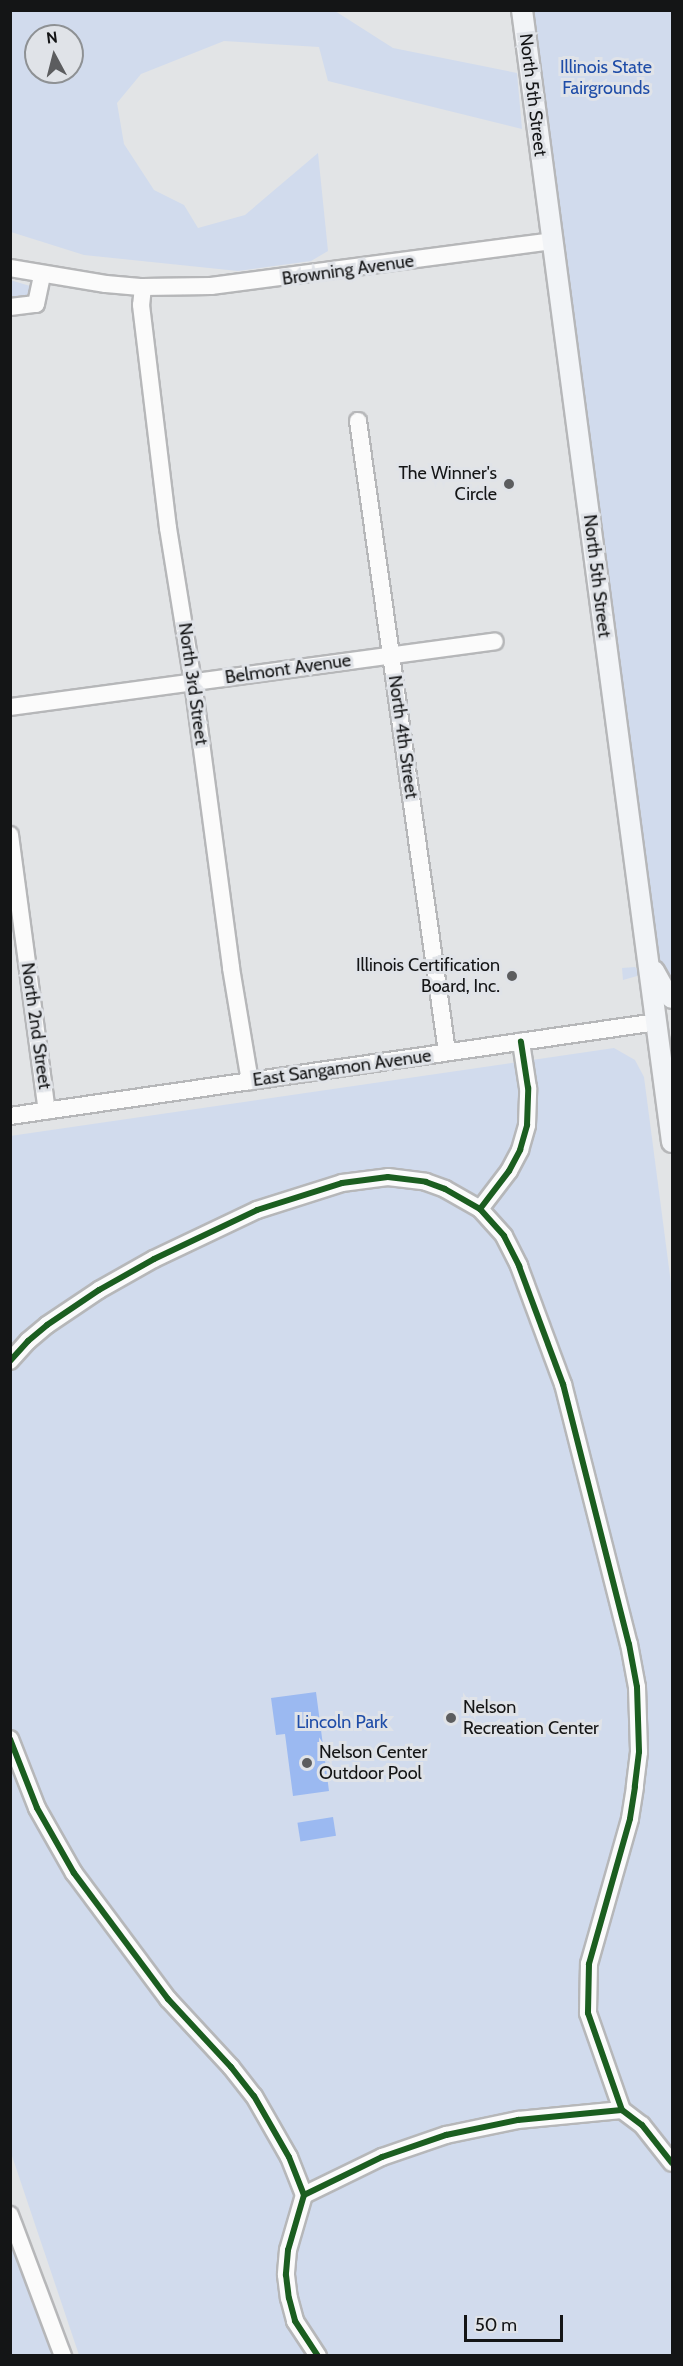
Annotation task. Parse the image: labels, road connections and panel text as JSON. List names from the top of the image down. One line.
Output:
{"streets":{"main road":["North 5th Street"],"street":["Browning Avenue","Belmont Avenue","North 3rd Street","North 4th Street","North 2nd Street","East Sangamon Avenue"]},"crossings":[["North 5th Street","Browning Avenue"],["North 5th Street","East Sangamon Avenue"],["Browning Avenue","North 3rd Street"],["Belmont Avenue","North 3rd Street"],["Belmont Avenue","North 4th Street"],["North 3rd Street","East Sangamon Avenue"],["North 4th Street","East Sangamon Avenue"],["North 2nd Street","East Sangamon Avenue"]],"parks":["Illinois State Fairgrounds","Lincoln Park"],"places":["The Winner's Circle","Illinois Certification Board, Inc.","Nelson Recreation Center","Nelson Center Outdoor Pool"],"scale_bar":"50 m","north":"top"}
